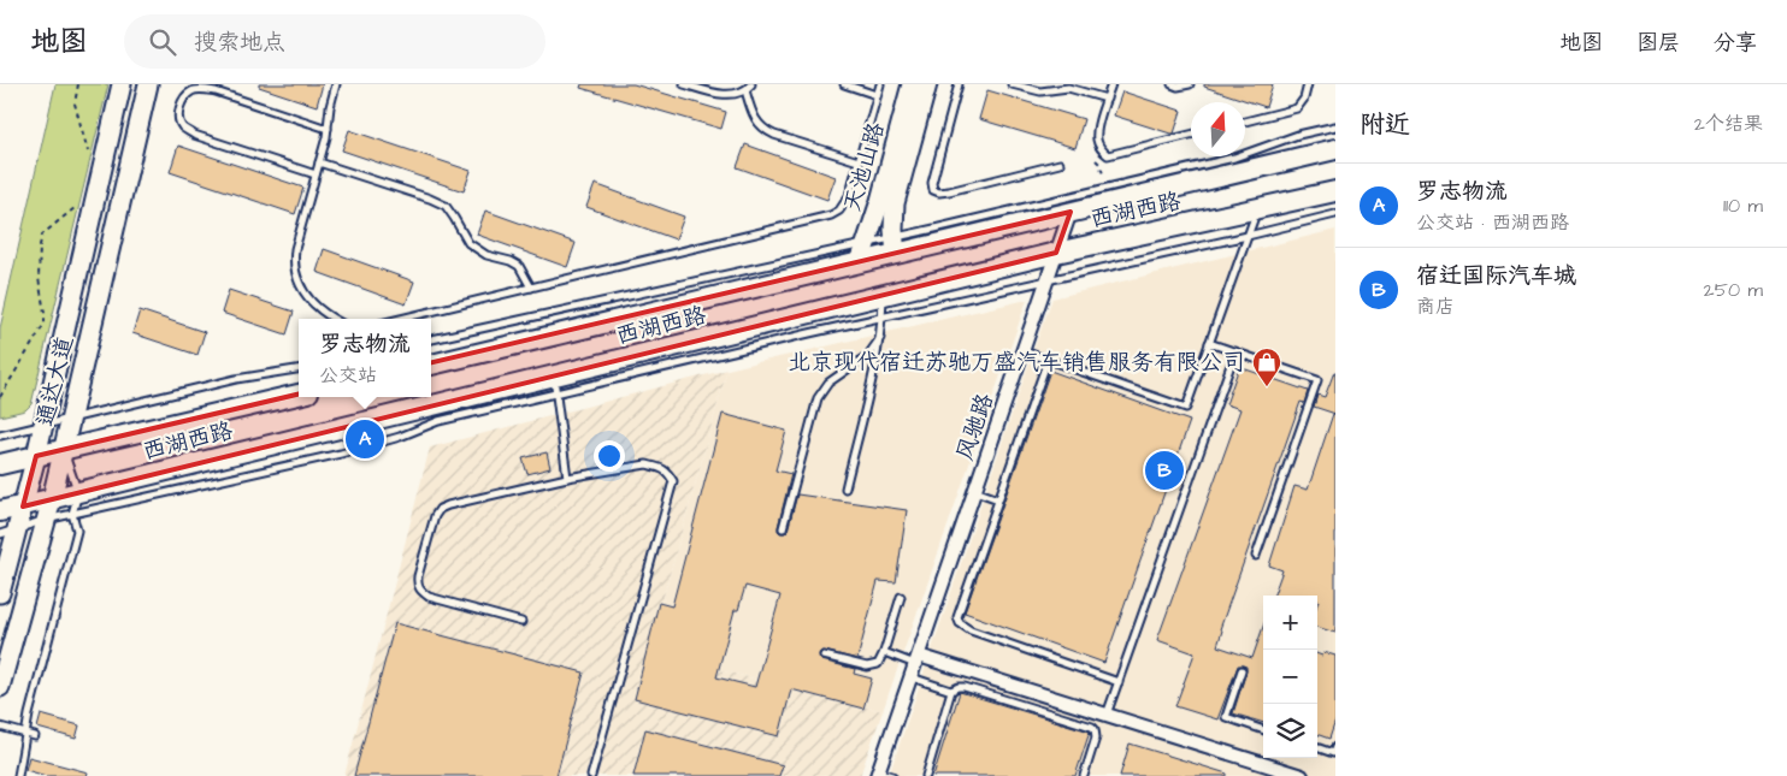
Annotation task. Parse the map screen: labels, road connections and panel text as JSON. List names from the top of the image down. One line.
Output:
{"streets":{"main road":["天池山路","西湖西路","通达大道"],"street":["风驰路"]},"crossings":[["天池山路","西湖西路"],["西湖西路","通达大道"],["西湖西路","风驰路"]],"places":{"shop":["北京现代宿迁苏驰万盛汽车销售服务有限公司"]},"north":"top","page":{"header":"地图","search":"搜索地点","nav":["地图","图层","分享"],"heading":["附近","2个结果"],"list":[{"mark":"A","name":"罗志物流","note":"公交站 · 西湖西路","value":"110 m"},{"mark":"B","name":"宿迁国际汽车城","note":"商店","value":"250 m"}],"popup":["罗志物流","公交站"],"pins":["A","B"],"map_buttons":["+","−"]}}
